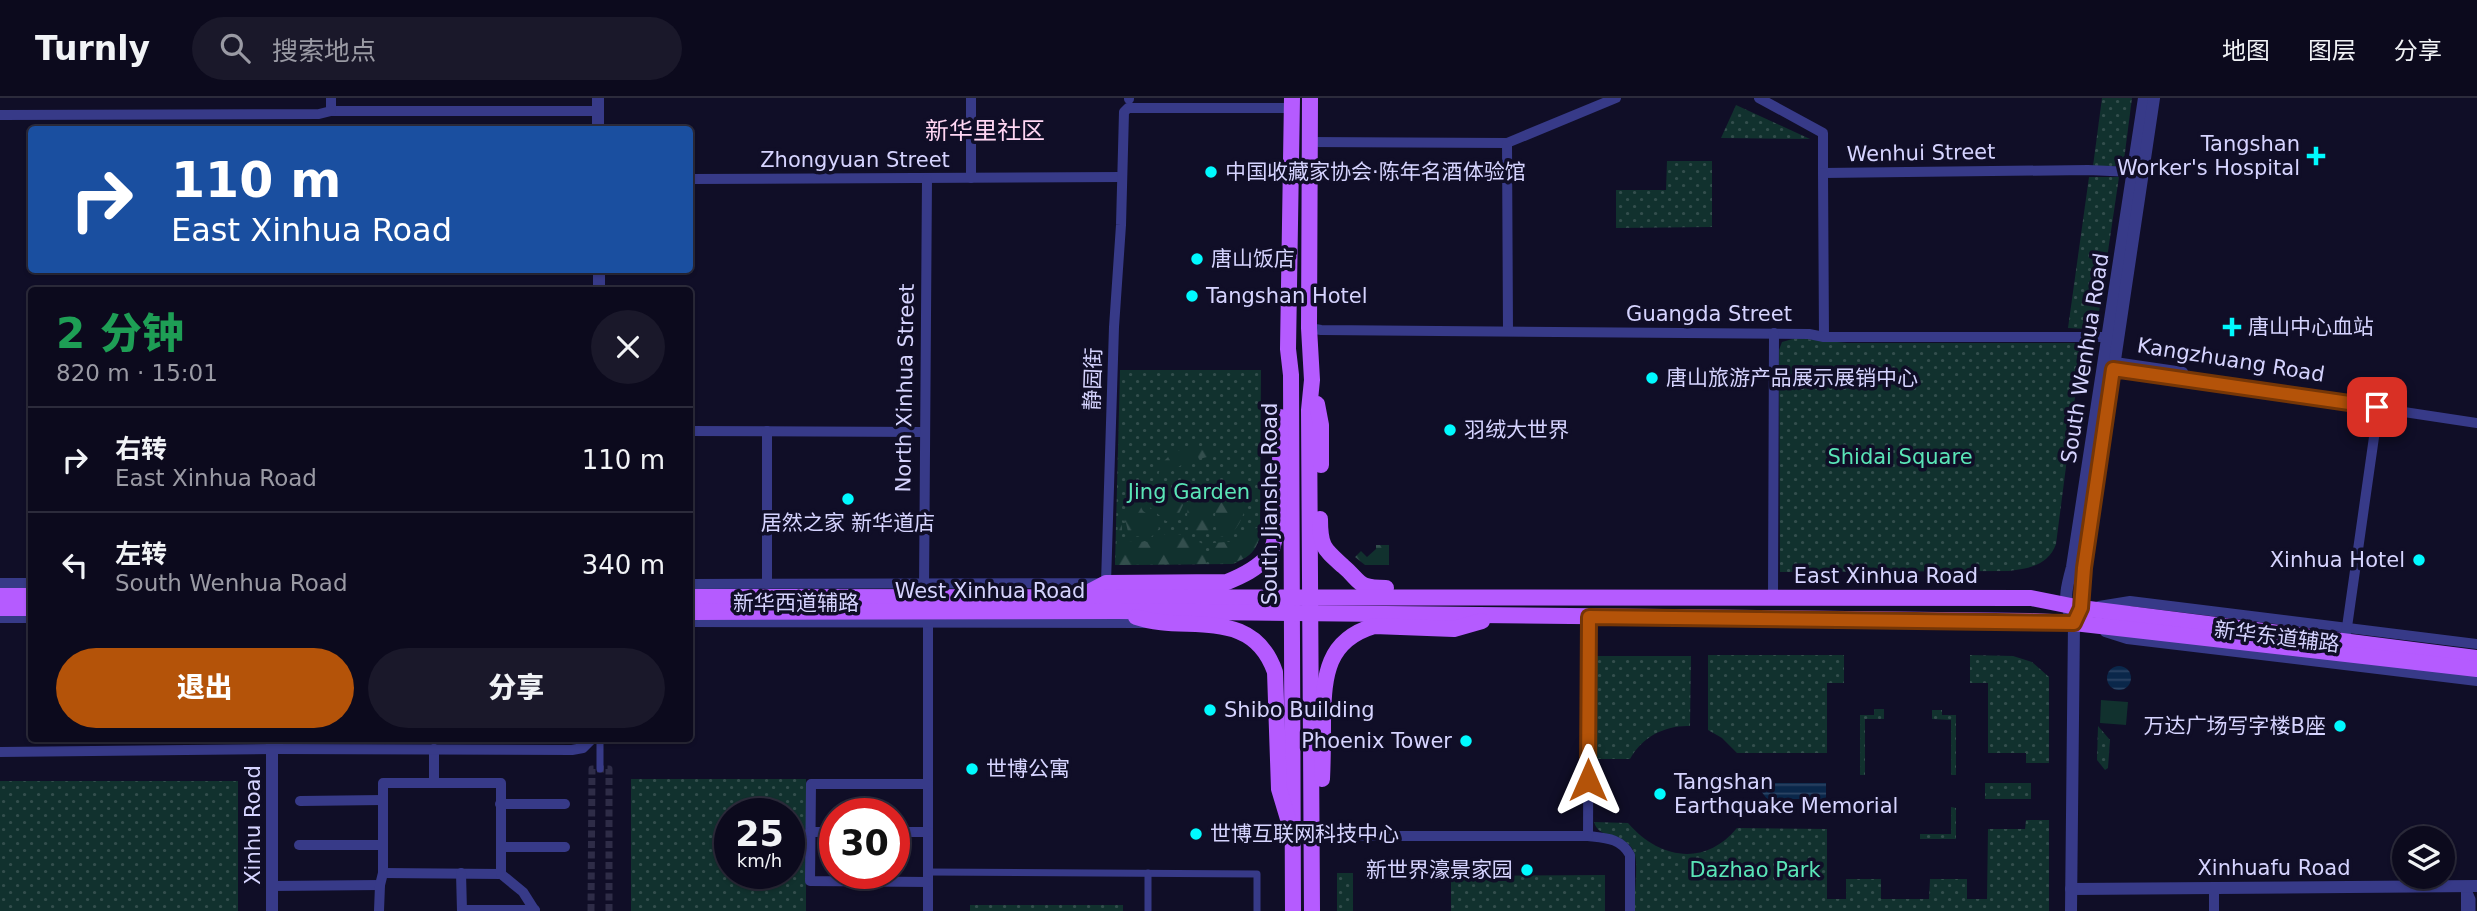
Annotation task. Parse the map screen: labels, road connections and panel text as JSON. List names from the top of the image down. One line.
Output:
{"streets":{"main road":["South Jianshe Road","East Xinhua Road","West Xinhua Road"],"street":["Wenhui Street","Zhongyuan Street","Guangda Street","South Wenhua Road","Kangzhuang Road","静园街","North Xinhua Street","新华西道辅路","新华东道辅路","Xinhu Road","Xinhuafu Road"]},"crossings":[["Wenhui Street","South Wenhua Road"],["Zhongyuan Street","静园街"],["Zhongyuan Street","North Xinhua Street"],["Guangda Street","South Wenhua Road"],["Guangda Street","South Jianshe Road"],["South Wenhua Road","Kangzhuang Road"],["South Wenhua Road","East Xinhua Road"],["South Wenhua Road","新华东道辅路"],["South Wenhua Road","Xinhuafu Road"],["静园街","新华西道辅路"],["North Xinhua Street","West Xinhua Road"],["North Xinhua Street","新华西道辅路"],["South Jianshe Road","East Xinhua Road"],["South Jianshe Road","West Xinhua Road"],["East Xinhua Road","West Xinhua Road"],["East Xinhua Road","新华东道辅路"],["West Xinhua Road","新华西道辅路"]],"districts":["新华里社区"],"parks":["Shidai Square","Jing Garden","Dazhao Park"],"places":{"health":["Tangshan Worker's Hospital","唐山中心血站"],"other":["中国收藏家协会·陈年名酒体验馆","唐山饭店","Tangshan Hotel","唐山旅游产品展示展销中心","羽绒大世界","居然之家 新华道店","Xinhua Hotel","Shibo Building","万达广场写字楼B座","Phoenix Tower","世博公寓","Tangshan Earthquake Memorial","世博互联网科技中心","新世界濠景家园"]},"page":{"header":"Turnly","search":"搜索地点","nav":["地图","图层","分享"],"turn":["110 m","East Xinhua Road"],"heading":["2 分钟","820 m · 15:01"],"list":[{"name":"右转","note":"East Xinhua Road","value":"110 m"},{"name":"左转","note":"South Wenhua Road","value":"340 m"}],"buttons":["退出","分享"],"speed":"25 km/h","limit":"30"}}
